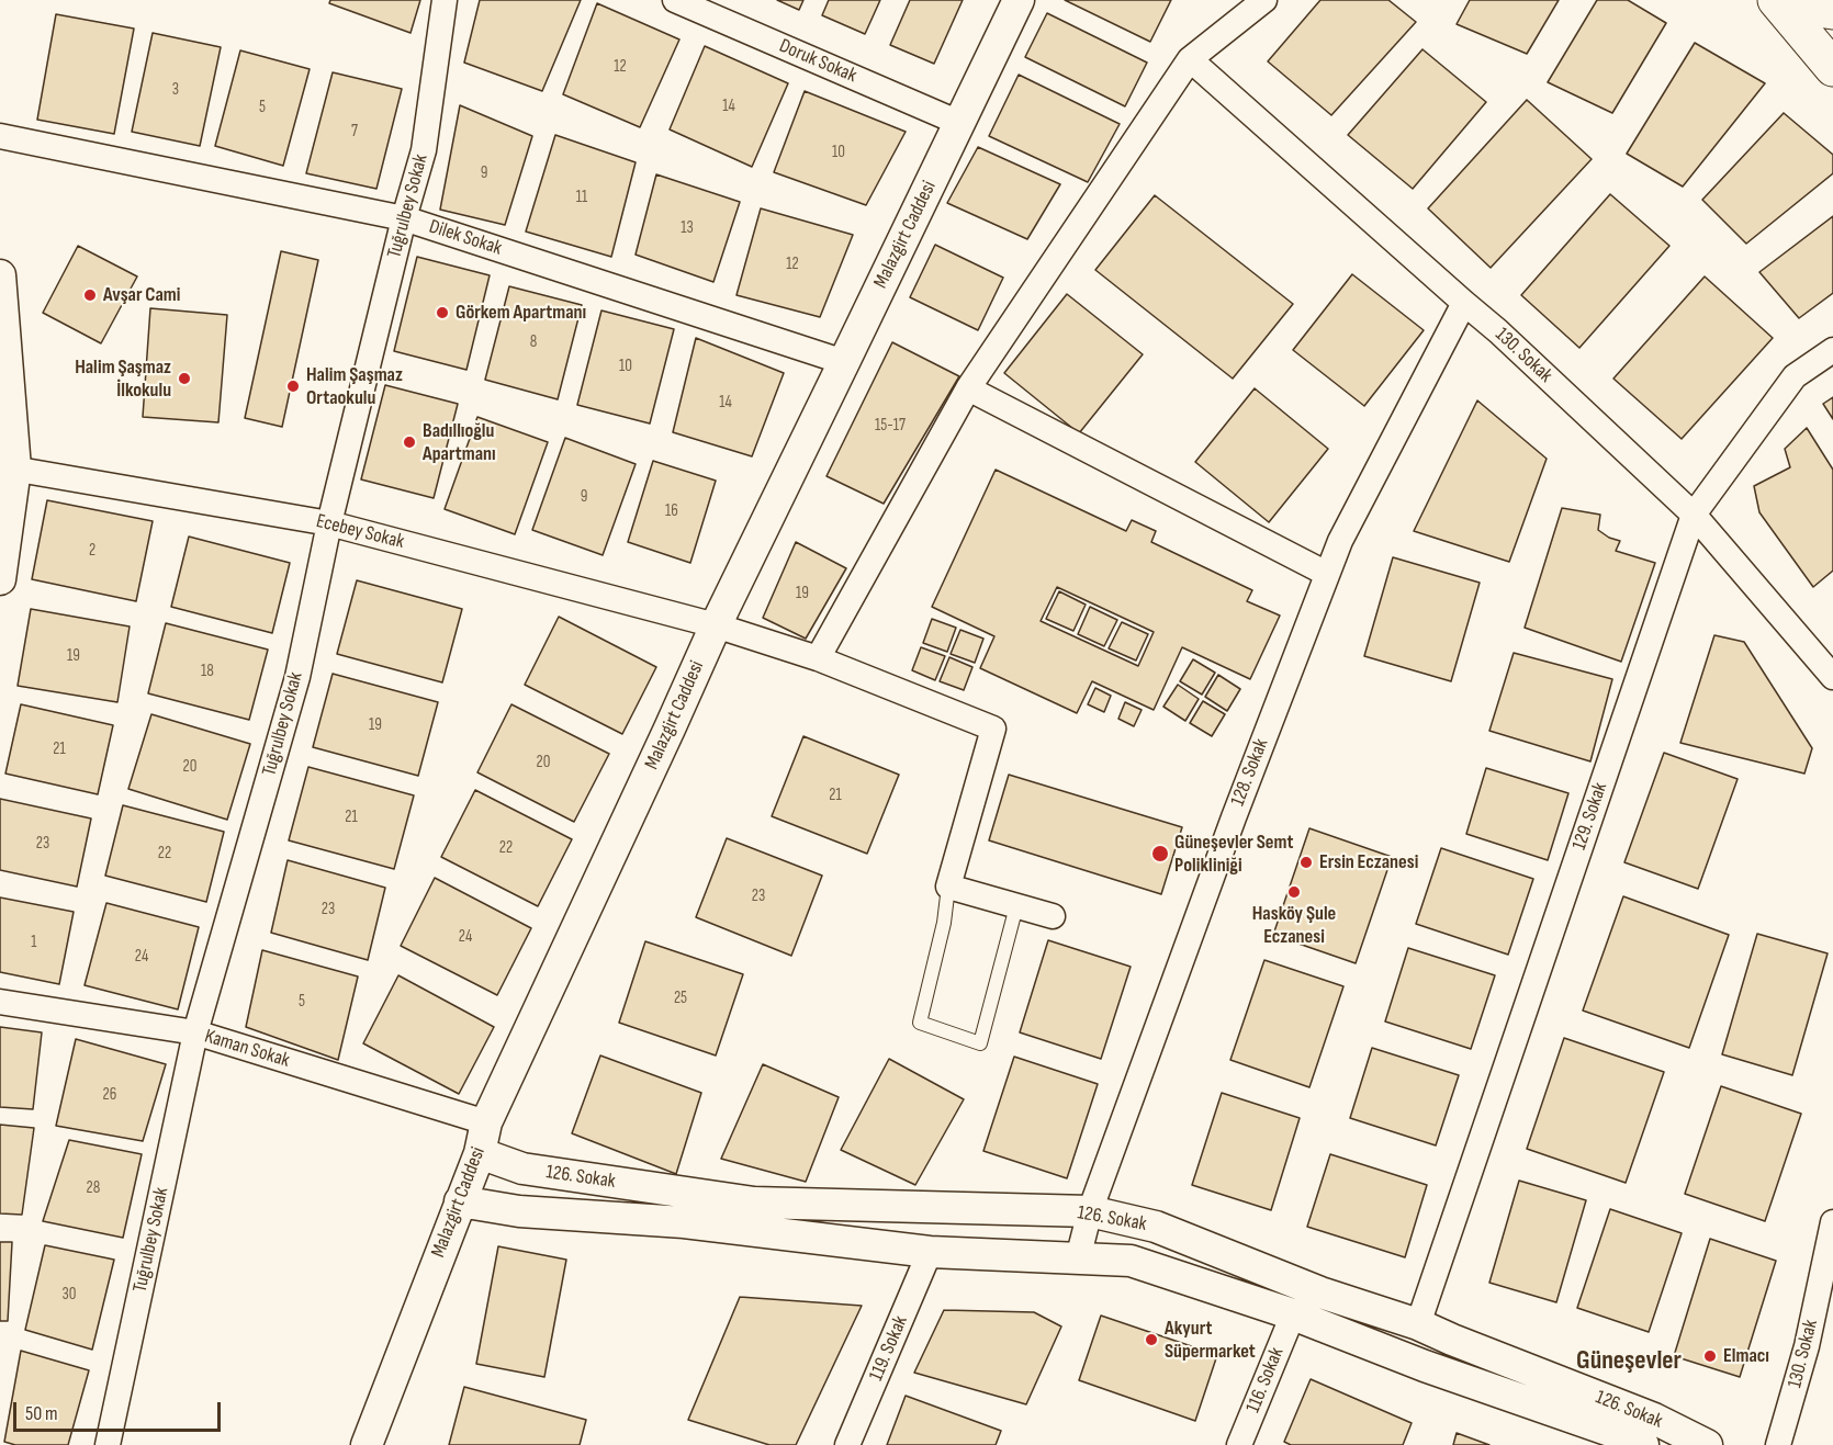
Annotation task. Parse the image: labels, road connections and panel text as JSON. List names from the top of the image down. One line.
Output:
{"streets":{"street":["Doruk Sokak","Tuğrulbey Sokak","Malazgirt Caddesi","Dilek Sokak","130. Sokak","Ecebey Sokak","128. Sokak","129. Sokak","Kaman Sokak","126. Sokak","119. Sokak","116. Sokak"]},"crossings":[["Doruk Sokak","Malazgirt Caddesi"],["Tuğrulbey Sokak","Dilek Sokak"],["Tuğrulbey Sokak","Ecebey Sokak"],["Tuğrulbey Sokak","Kaman Sokak"],["Malazgirt Caddesi","Dilek Sokak"],["Malazgirt Caddesi","Ecebey Sokak"],["Malazgirt Caddesi","Kaman Sokak"],["Malazgirt Caddesi","126. Sokak"],["130. Sokak","128. Sokak"],["130. Sokak","129. Sokak"],["128. Sokak","126. Sokak"],["129. Sokak","126. Sokak"],["126. Sokak","119. Sokak"],["126. Sokak","116. Sokak"]],"districts":["Güneşevler"],"places":["Avşar Cami","Görkem Apartmanı","Halim Şaşmaz İlkokulu","Halim Şaşmaz Ortaokulu","Badıllıoğlu Apartmanı","Güneşevler Semt Polikliniği","Ersin Eczanesi","Hasköy Şule Eczanesi","Akyurt Süpermarket","Elmacı"],"house_numbers":["12","3","14","5","7","10","9","11","13","12","8","10","14","15-17","9","16","2","19","19","18","19","21","20","20","21","21","23","22","22","23","23","24","1","24","25","5","26","28","30"],"scale_bar":"50 m"}
